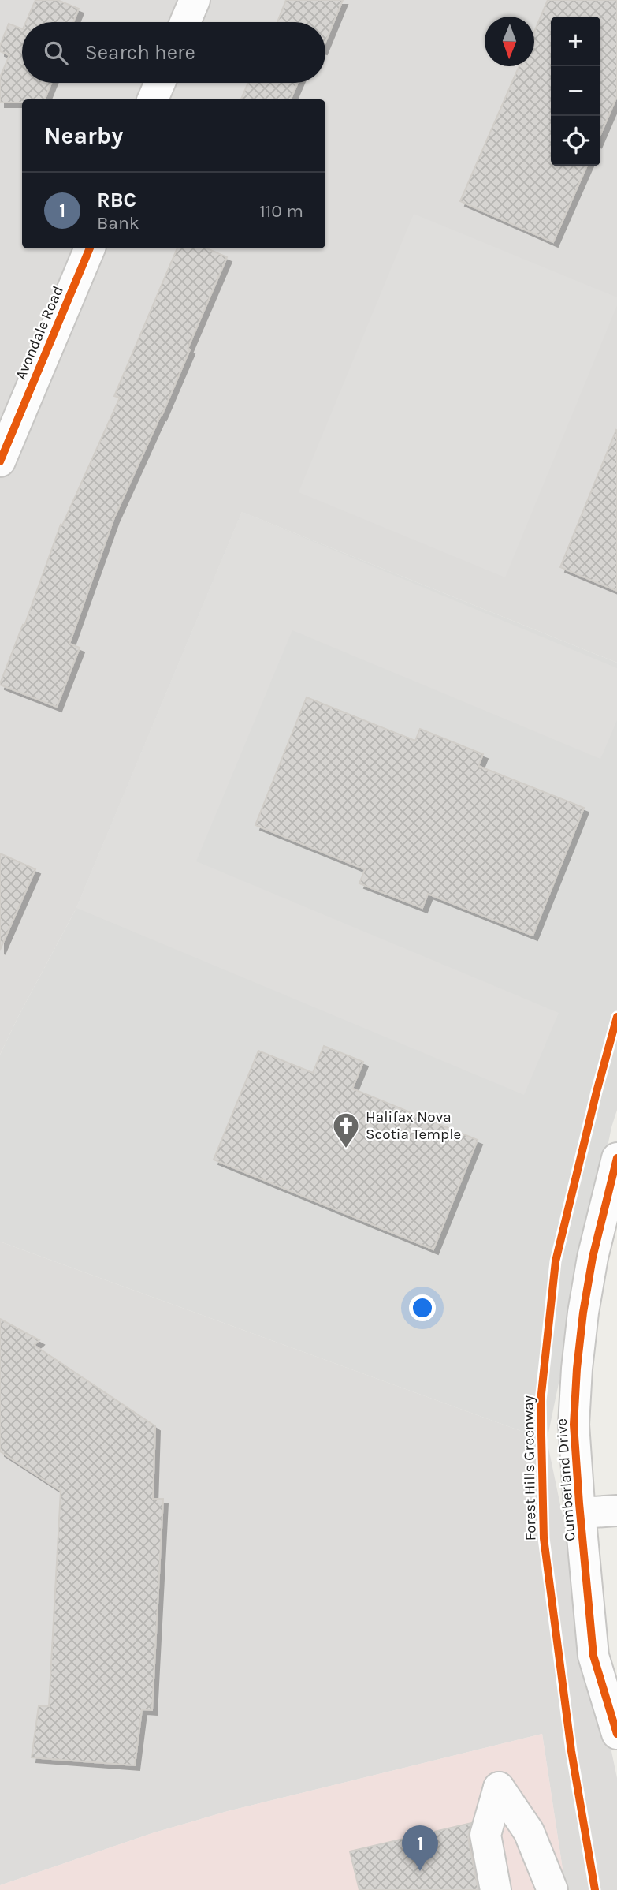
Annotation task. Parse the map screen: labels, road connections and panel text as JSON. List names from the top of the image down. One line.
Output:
{"streets":{"street":["Avondale Road","Cumberland Drive"],"cycle path":["Forest Hills Greenway"]},"places":{"church":["Halifax Nova Scotia Temple"]},"north":"bottom","page":{"map_buttons":["+","−"],"search":"Search here","heading":"Nearby","list":[{"mark":"1","name":"RBC","note":"Bank","value":"110 m"}],"pins":"1"}}
